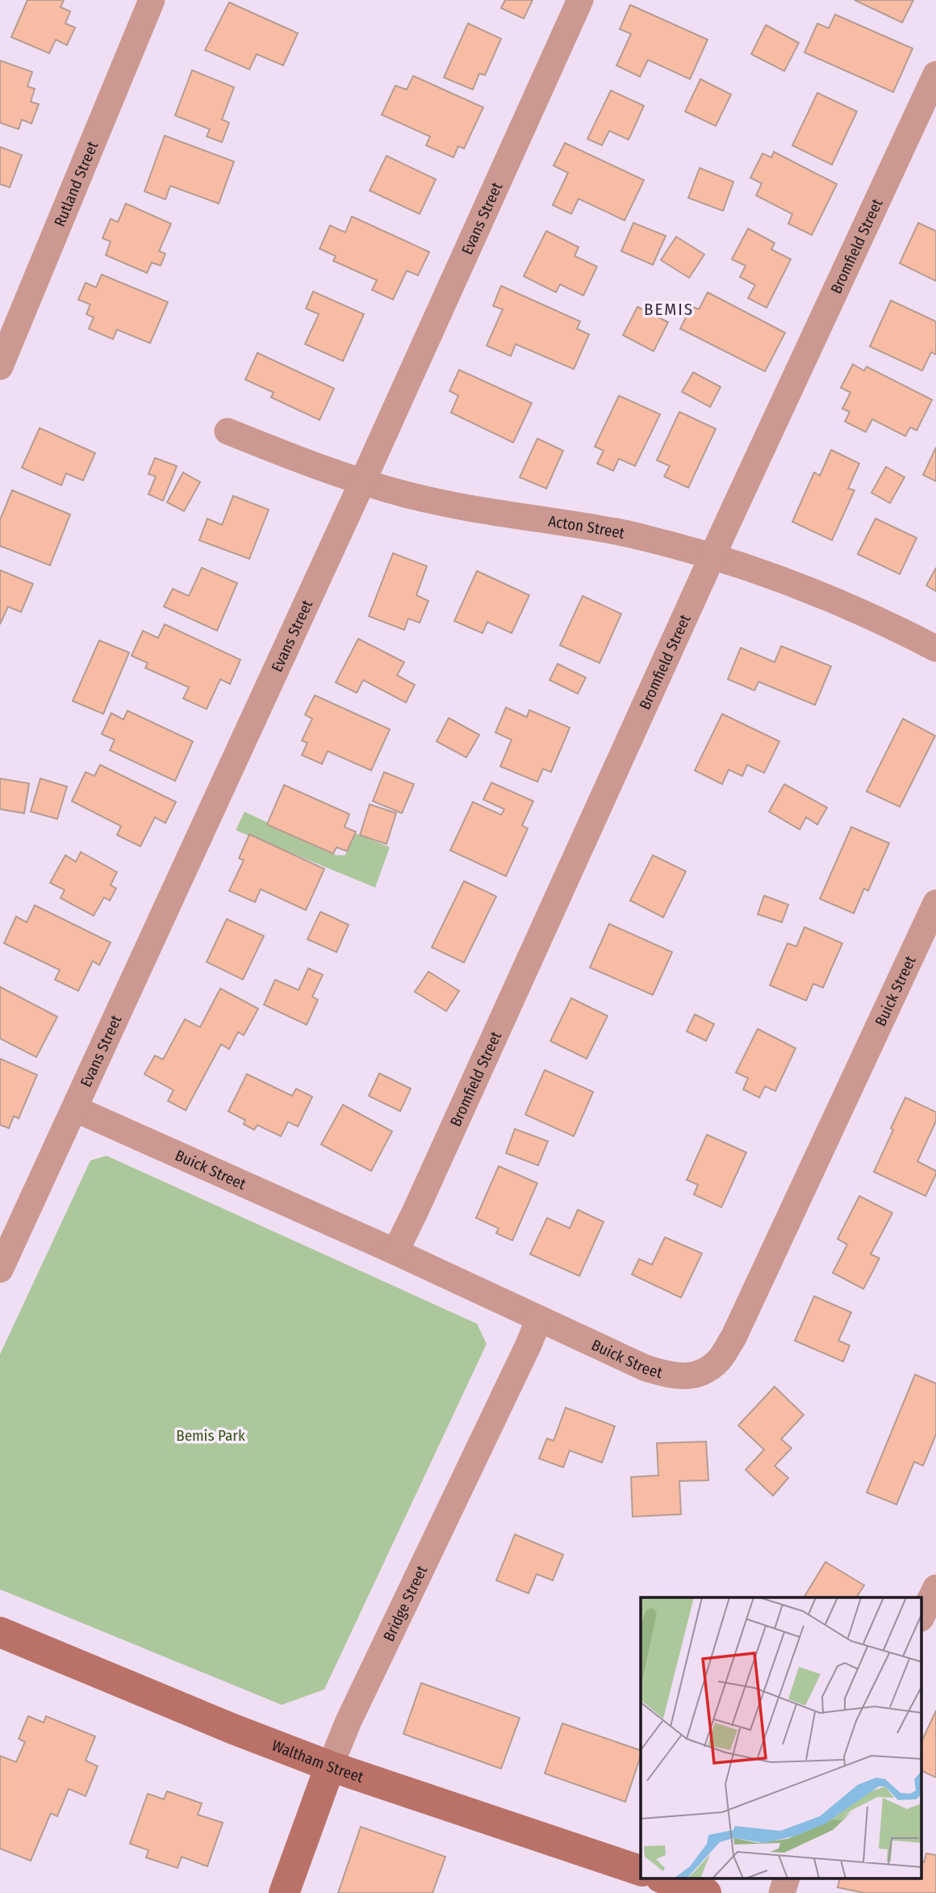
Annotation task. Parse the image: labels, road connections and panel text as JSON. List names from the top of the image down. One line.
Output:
{"streets":{"street":["Rutland Street","Evans Street","Bromfield Street","Acton Street","Buick Street","Bridge Street","Waltham Street"]},"crossings":[["Evans Street","Acton Street"],["Evans Street","Buick Street"],["Bromfield Street","Acton Street"],["Bromfield Street","Buick Street"],["Buick Street","Bridge Street"],["Bridge Street","Waltham Street"]],"districts":["BEMIS"],"parks":["Bemis Park"]}
